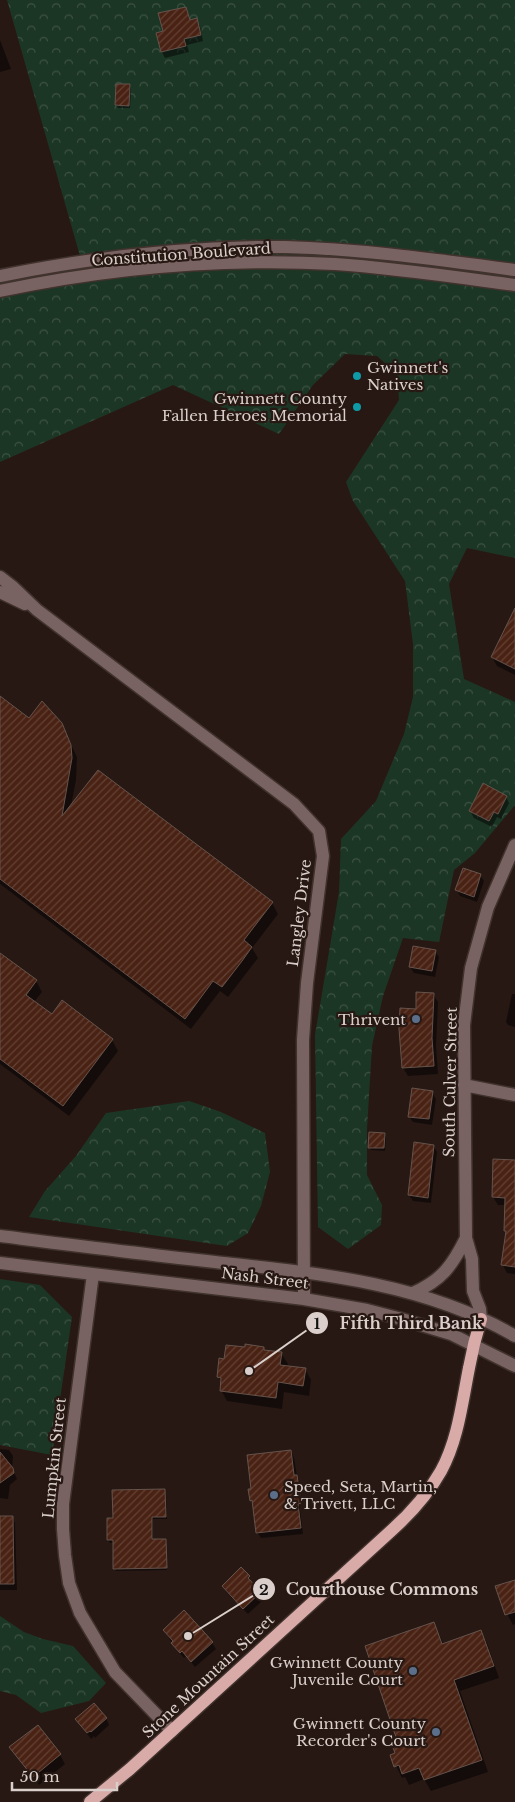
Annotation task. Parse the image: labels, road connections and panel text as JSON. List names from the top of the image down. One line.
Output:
{"streets":{"main road":["Stone Mountain Street"],"street":["Constitution Boulevard","Langley Drive","South Culver Street","Nash Street","Lumpkin Street"]},"crossings":[["Langley Drive","Nash Street"],["South Culver Street","Nash Street"],["South Culver Street","Stone Mountain Street"],["Nash Street","Lumpkin Street"],["Nash Street","Stone Mountain Street"],["Lumpkin Street","Stone Mountain Street"]],"places":["Gwinnett's Natives","Gwinnett County Fallen Heroes Memorial","Thrivent","Fifth Third Bank","Speed, Seta, Martin, & Trivett, LLC","Courthouse Commons","Gwinnett County Juvenile Court","Gwinnett County Recorder's Court"],"scale_bar":"50 m"}
